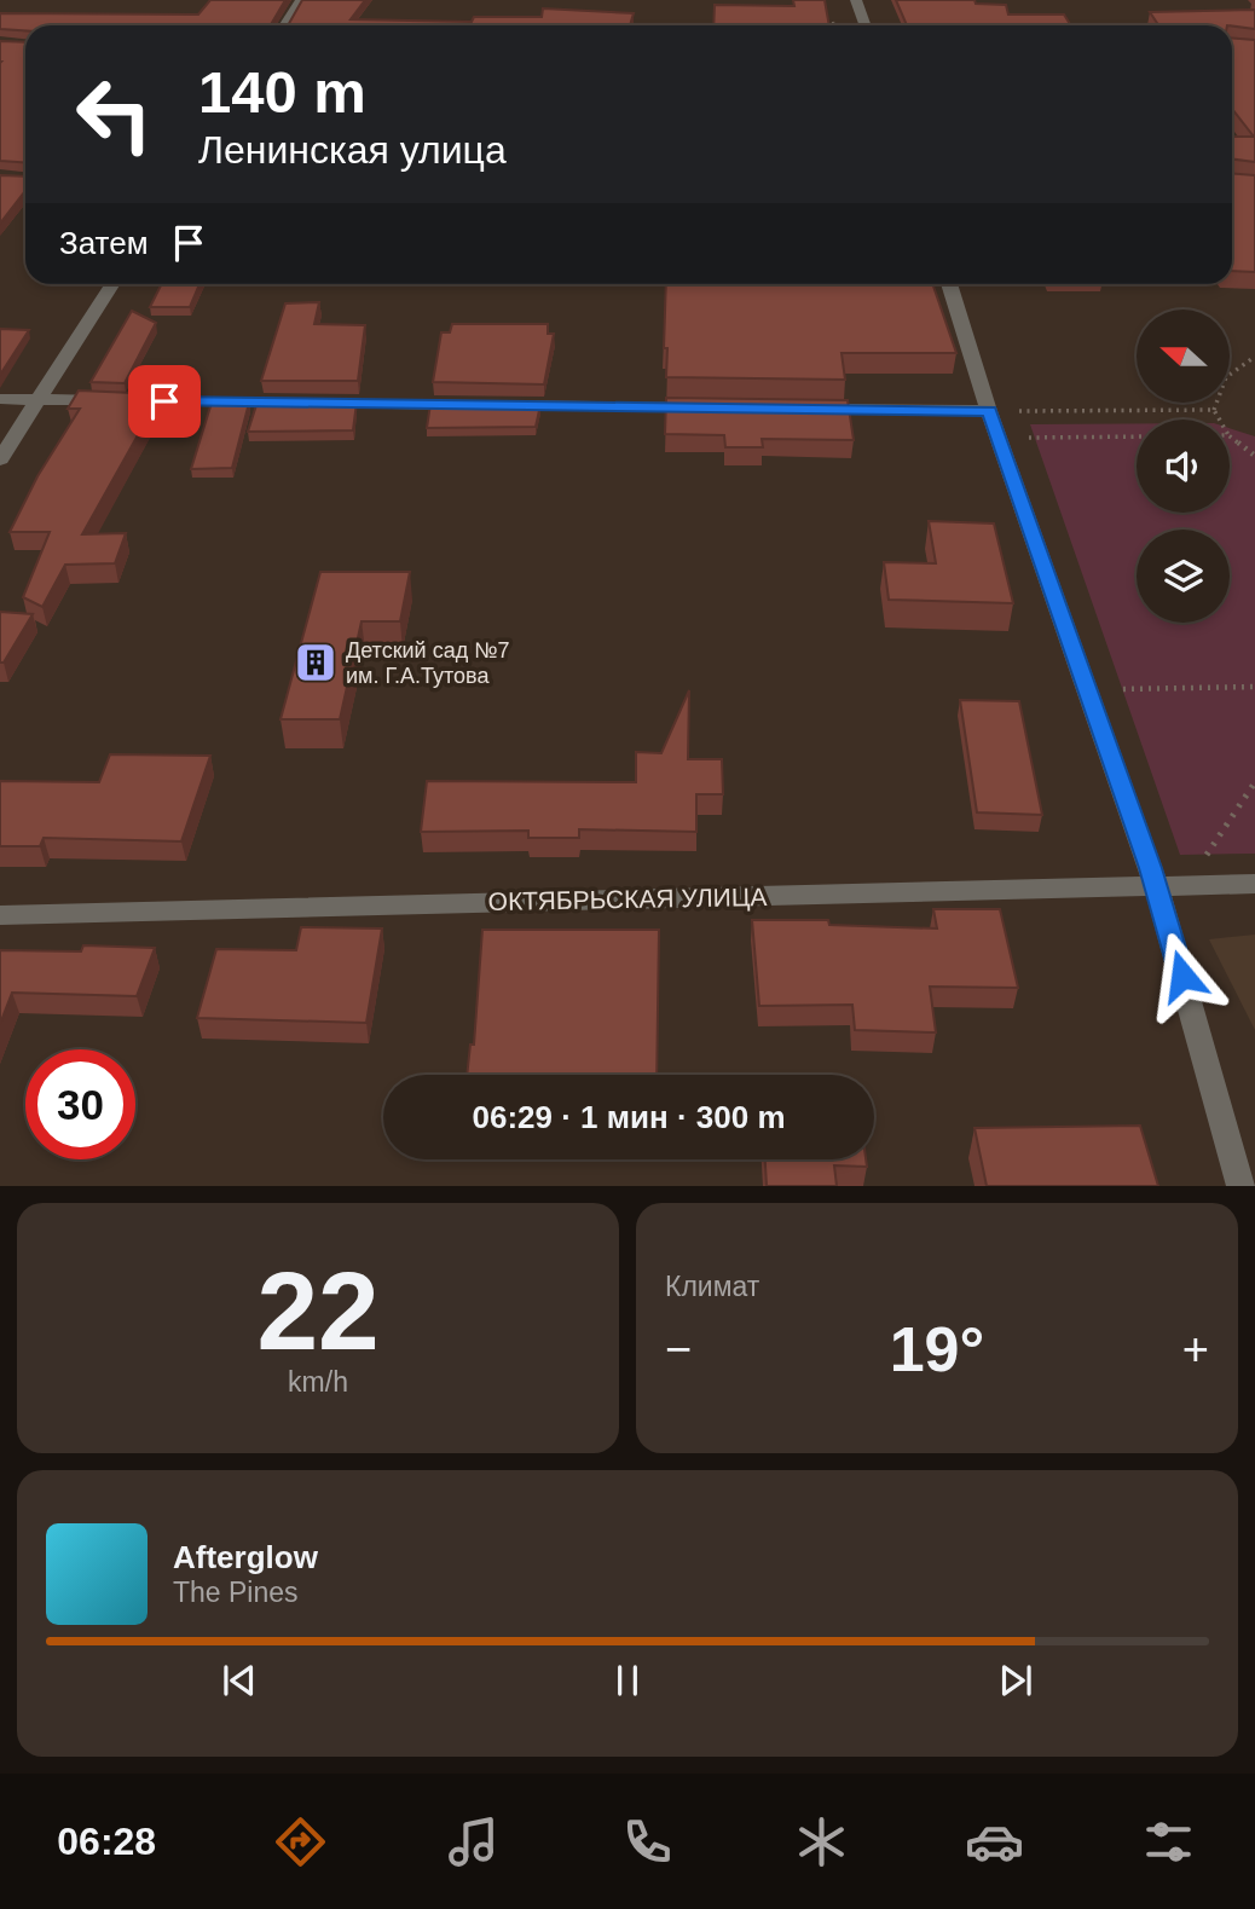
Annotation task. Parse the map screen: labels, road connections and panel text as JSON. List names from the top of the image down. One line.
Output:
{"streets":{"street":["ОКТЯБРЬСКАЯ УЛИЦА"]},"places":{"building":["Детский сад №7 им. Г.А.Тутова"]},"north":"left","page":{"turn":["140 m","Ленинская улица"],"then":"Затем","limit":"30","trip":"06:29 · 1 мин · 300 m","tile":[["22","km/h"],"Климат"],"heat":["−","19°","+"],"song":["Afterglow","The Pines"],"tabs":"06:28"}}
